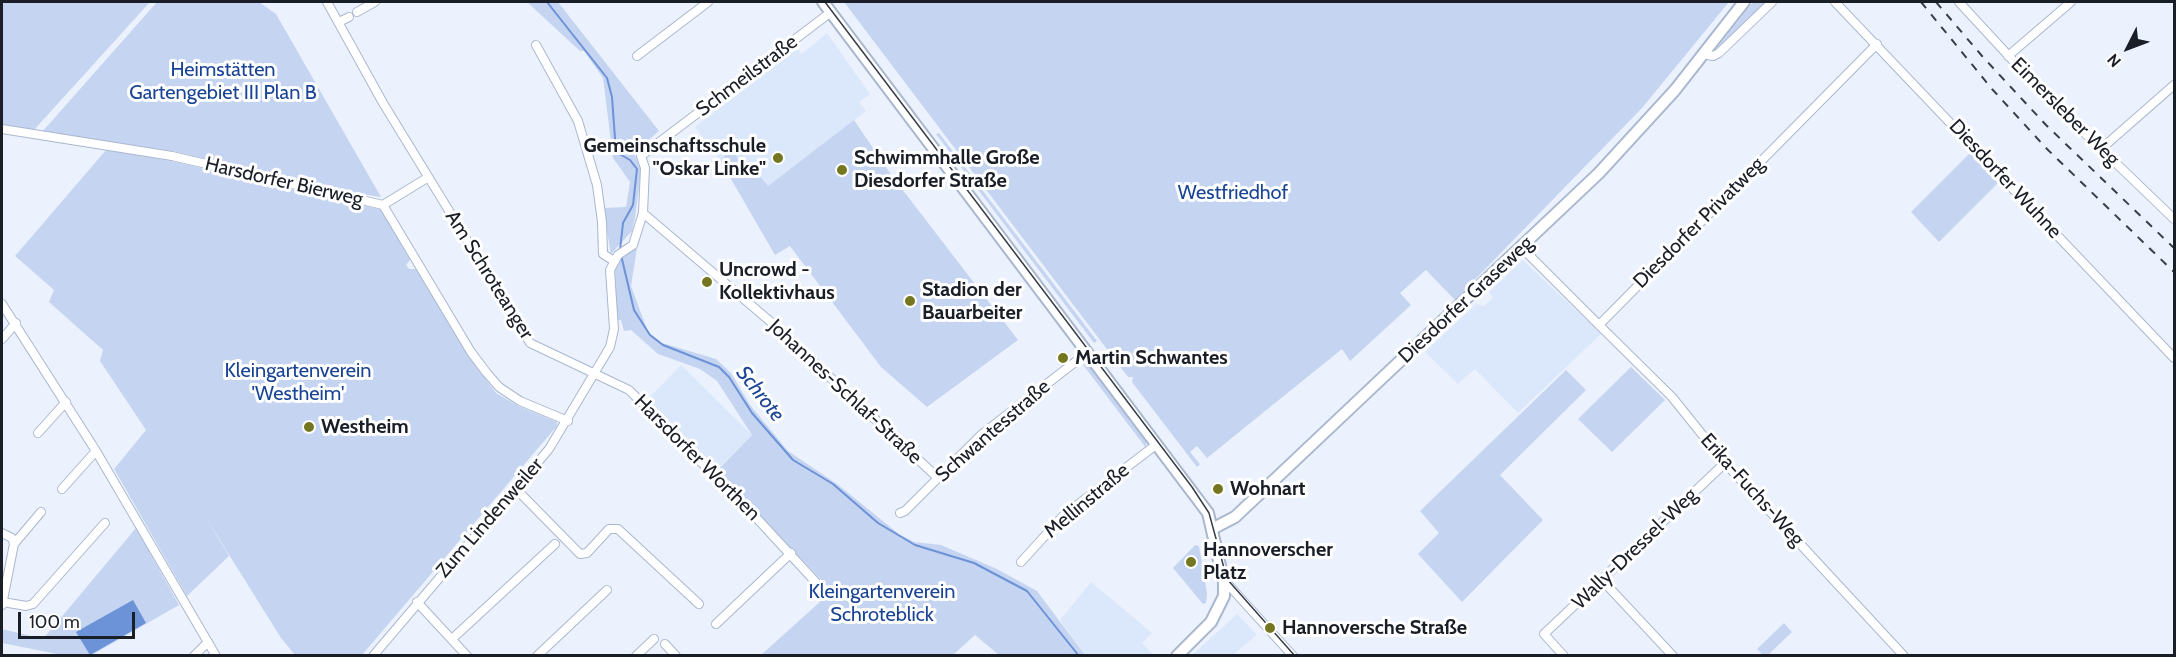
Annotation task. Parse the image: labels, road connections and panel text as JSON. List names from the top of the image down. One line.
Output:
{"streets":{"main road":["Diesdorfer Graseweg"],"street":["Schmeilstraße","Eimersleber Weg","Diesdorfer Wuhne","Harsdorfer Bierweg","Diesdorfer Privatweg","Am Schroteanger","Johannes-Schlaf-Straße","Schwantesstraße","Harsdorfer Worthen","Erika-Fuchs-Weg","Mellinstraße","Zum Lindenweiler","Wally-Dressel-Weg"]},"crossings":[["Schmeilstraße","Johannes-Schlaf-Straße"],["Schmeilstraße","Zum Lindenweiler"],["Diesdorfer Wuhne","Diesdorfer Privatweg"],["Harsdorfer Bierweg","Zum Lindenweiler"],["Diesdorfer Privatweg","Erika-Fuchs-Weg"],["Am Schroteanger","Harsdorfer Worthen"],["Am Schroteanger","Zum Lindenweiler"],["Johannes-Schlaf-Straße","Schwantesstraße"],["Harsdorfer Worthen","Zum Lindenweiler"],["Erika-Fuchs-Weg","Wally-Dressel-Weg"]],"water":["Schrote"],"parks":["Heimstätten Gartengebiet III Plan B","Westfriedhof","Kleingartenverein 'Westheim'","Kleingartenverein Schroteblick"],"places":["Gemeinschaftsschule \"Oskar Linke\"","Schwimmhalle Große Diesdorfer Straße","Uncrowd - Kollektivhaus","Stadion der Bauarbeiter","Martin Schwantes","Westheim","Wohnart","Hannoverscher Platz","Hannoversche Straße"],"scale_bar":"100 m","north":"bottom left"}
